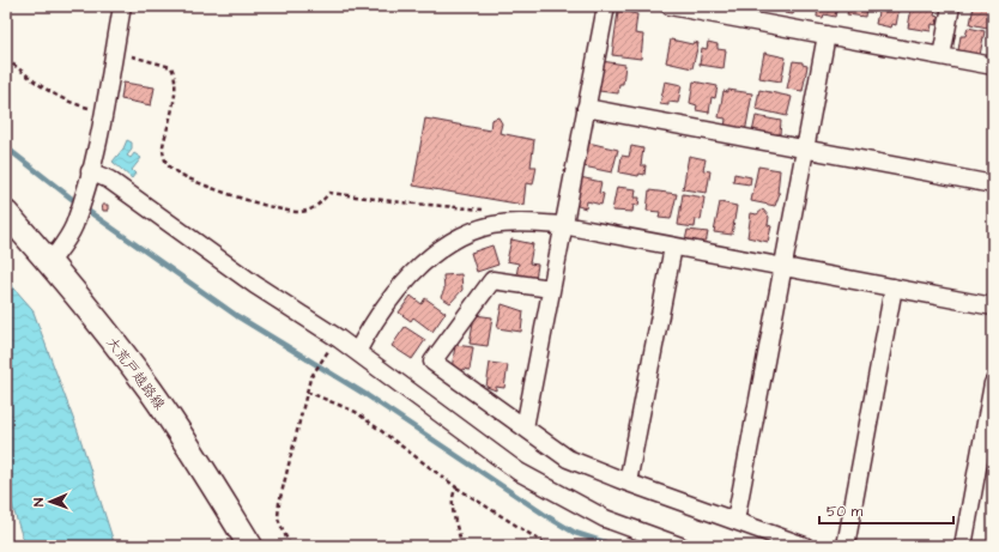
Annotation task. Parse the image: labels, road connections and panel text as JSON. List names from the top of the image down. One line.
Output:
{"streets":{"main road":["大荒戸越路線"]},"scale_bar":"50 m","north":"left"}
